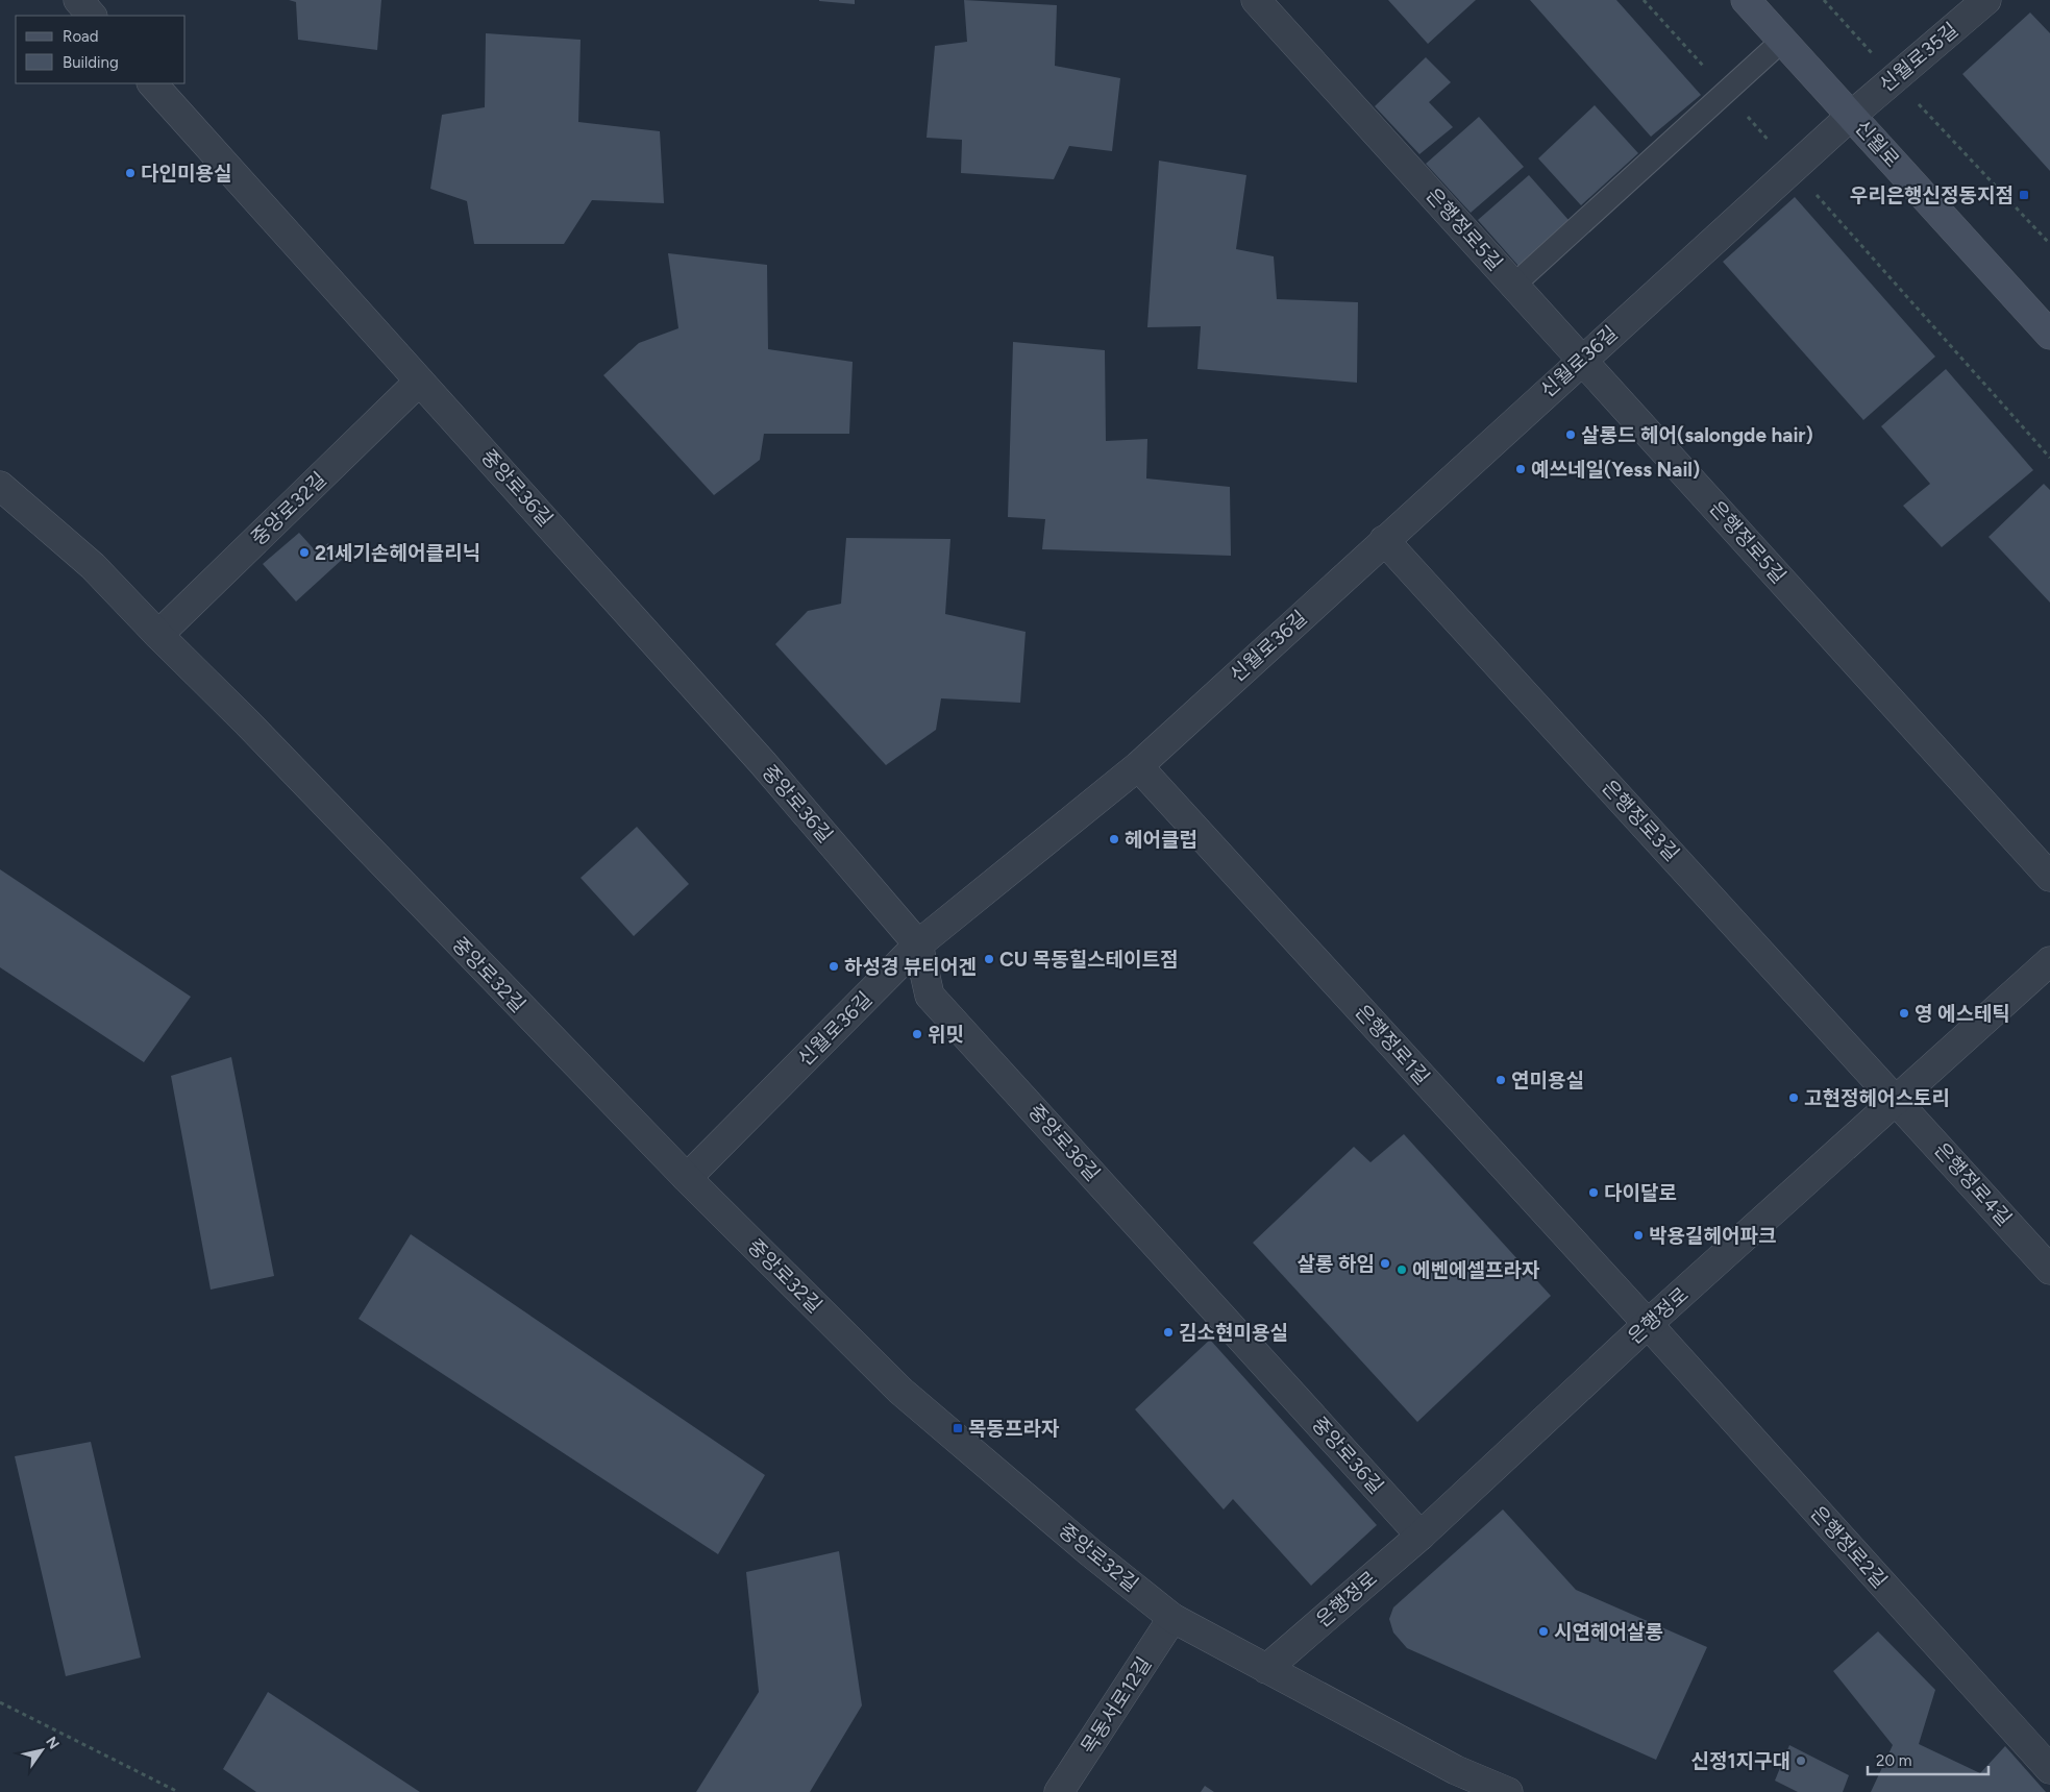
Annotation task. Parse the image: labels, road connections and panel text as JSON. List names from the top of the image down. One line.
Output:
{"streets":{"main road":["신월로"],"street":["신월로35길","은행정로5길","신월로36길","중앙로36길","중앙로32길","은행정로3길","은행정로1길","은행정로4길","은행정로","은행정로2길","목동서로12길"]},"crossings":[["신월로35길","신월로"],["신월로35길","신월로36길"],["신월로","신월로36길"],["은행정로5길","신월로36길"],["신월로36길","중앙로36길"],["신월로36길","중앙로32길"],["신월로36길","은행정로3길"],["신월로36길","은행정로1길"],["중앙로36길","중앙로32길"],["중앙로36길","은행정로"],["중앙로32길","은행정로"],["중앙로32길","목동서로12길"],["은행정로3길","은행정로4길"],["은행정로3길","은행정로"],["은행정로1길","은행정로"],["은행정로1길","은행정로2길"],["은행정로4길","은행정로"],["은행정로","은행정로2길"]],"places":{"other":["다인미용실","살롱드 헤어(salongde hair)","예쓰네일(Yess Nail)","21세기손헤어클리닉","헤어클럽","CU 목동힐스테이트점","하성경 뷰티어겐","영 에스테틱","위밋","연미용실","고현정헤어스토리","다이달로","박용길헤어파크","살롱 하임","에벤에셀프라자","김소현미용실","시연헤어살롱","신정1지구대"],"transit":["우리은행신정동지점","목동프라자"]},"legend":["Road","Building"],"scale_bar":"20 m","north":"top right"}
